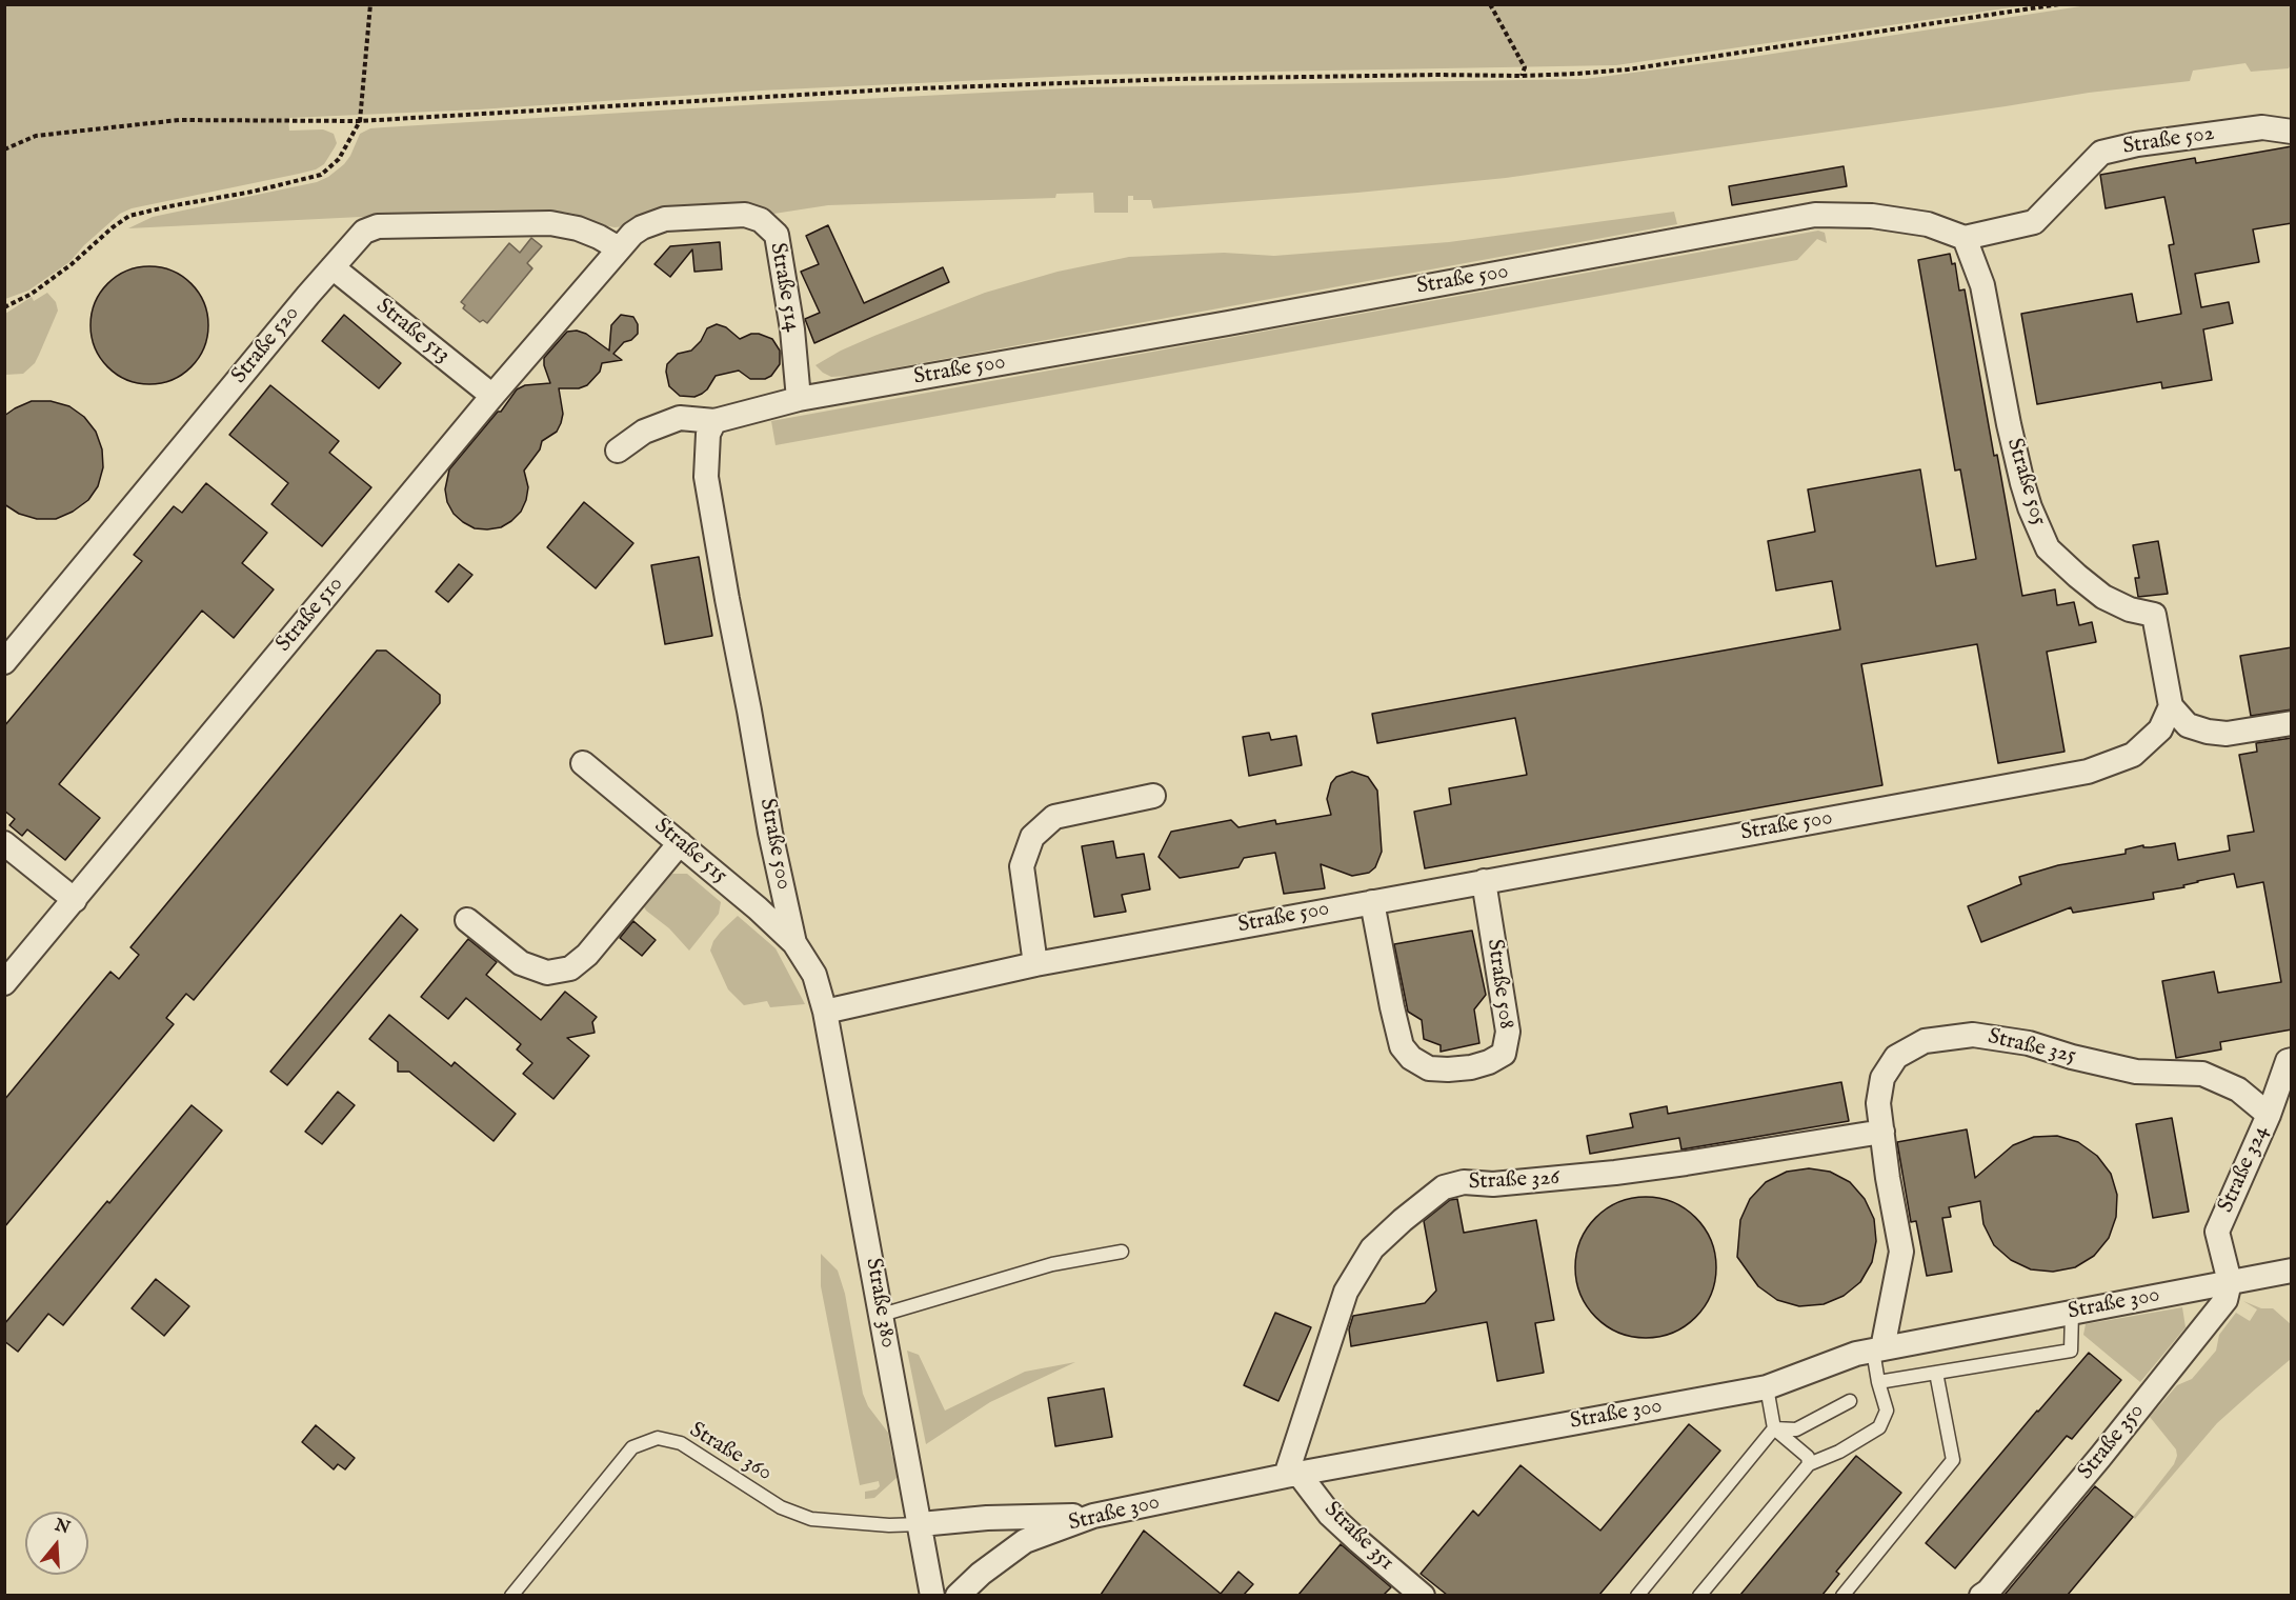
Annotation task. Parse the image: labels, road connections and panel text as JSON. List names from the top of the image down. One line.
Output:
{"streets":{"street":["Straße 502","Straße 500","Straße 514","Straße 513","Straße 520","Straße 505","Straße 510","Straße 515","Straße 508","Straße 325","Straße 324","Straße 326","Straße 380","Straße 300","Straße 350","Straße 351"],"lane":["Straße 360"]},"crossings":[["Straße 502","Straße 500"],["Straße 502","Straße 505"],["Straße 500","Straße 514"],["Straße 500","Straße 505"],["Straße 500","Straße 515"],["Straße 500","Straße 508"],["Straße 500","Straße 380"],["Straße 514","Straße 520"],["Straße 514","Straße 510"],["Straße 513","Straße 520"],["Straße 513","Straße 510"],["Straße 520","Straße 510"],["Straße 325","Straße 324"],["Straße 325","Straße 326"],["Straße 325","Straße 300"],["Straße 324","Straße 300"],["Straße 324","Straße 350"],["Straße 326","Straße 300"],["Straße 326","Straße 351"],["Straße 380","Straße 360"],["Straße 300","Straße 350"],["Straße 300","Straße 351"]],"north":"top"}
